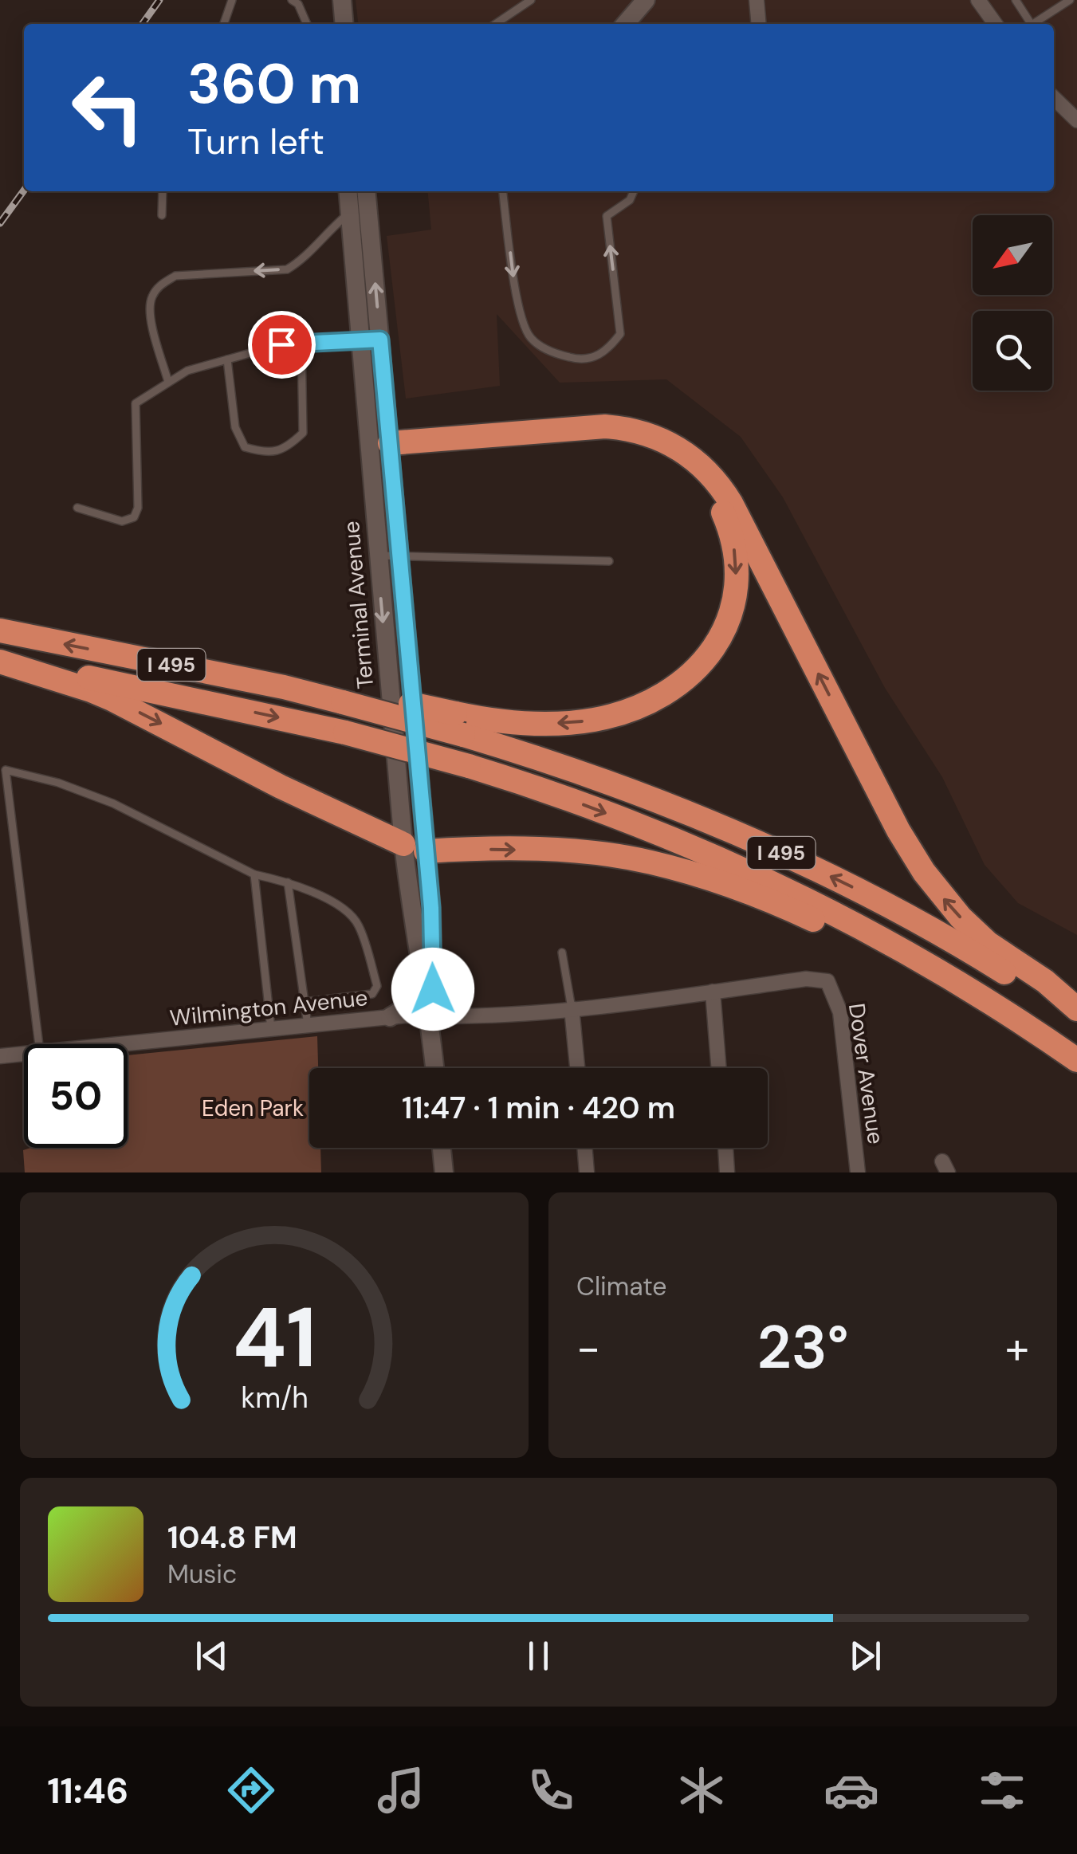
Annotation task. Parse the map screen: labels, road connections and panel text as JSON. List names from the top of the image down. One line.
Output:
{"streets":{"highway":["I 495"],"main road":["Terminal Avenue"],"street":["Wilmington Avenue","Dover Avenue"]},"crossings":[["Terminal Avenue","Wilmington Avenue"],["Wilmington Avenue","Dover Avenue"]],"parks":["Eden Park"],"north":"bottom left","page":{"turn":["360 m","Turn left"],"limit":"50","trip":"11:47 · 1 min · 420 m","tile":"Climate","heat":["−","23°","+"],"song":["104.8 FM","Music"],"tabs":"11:46","gauge":["41","km/h"]}}
